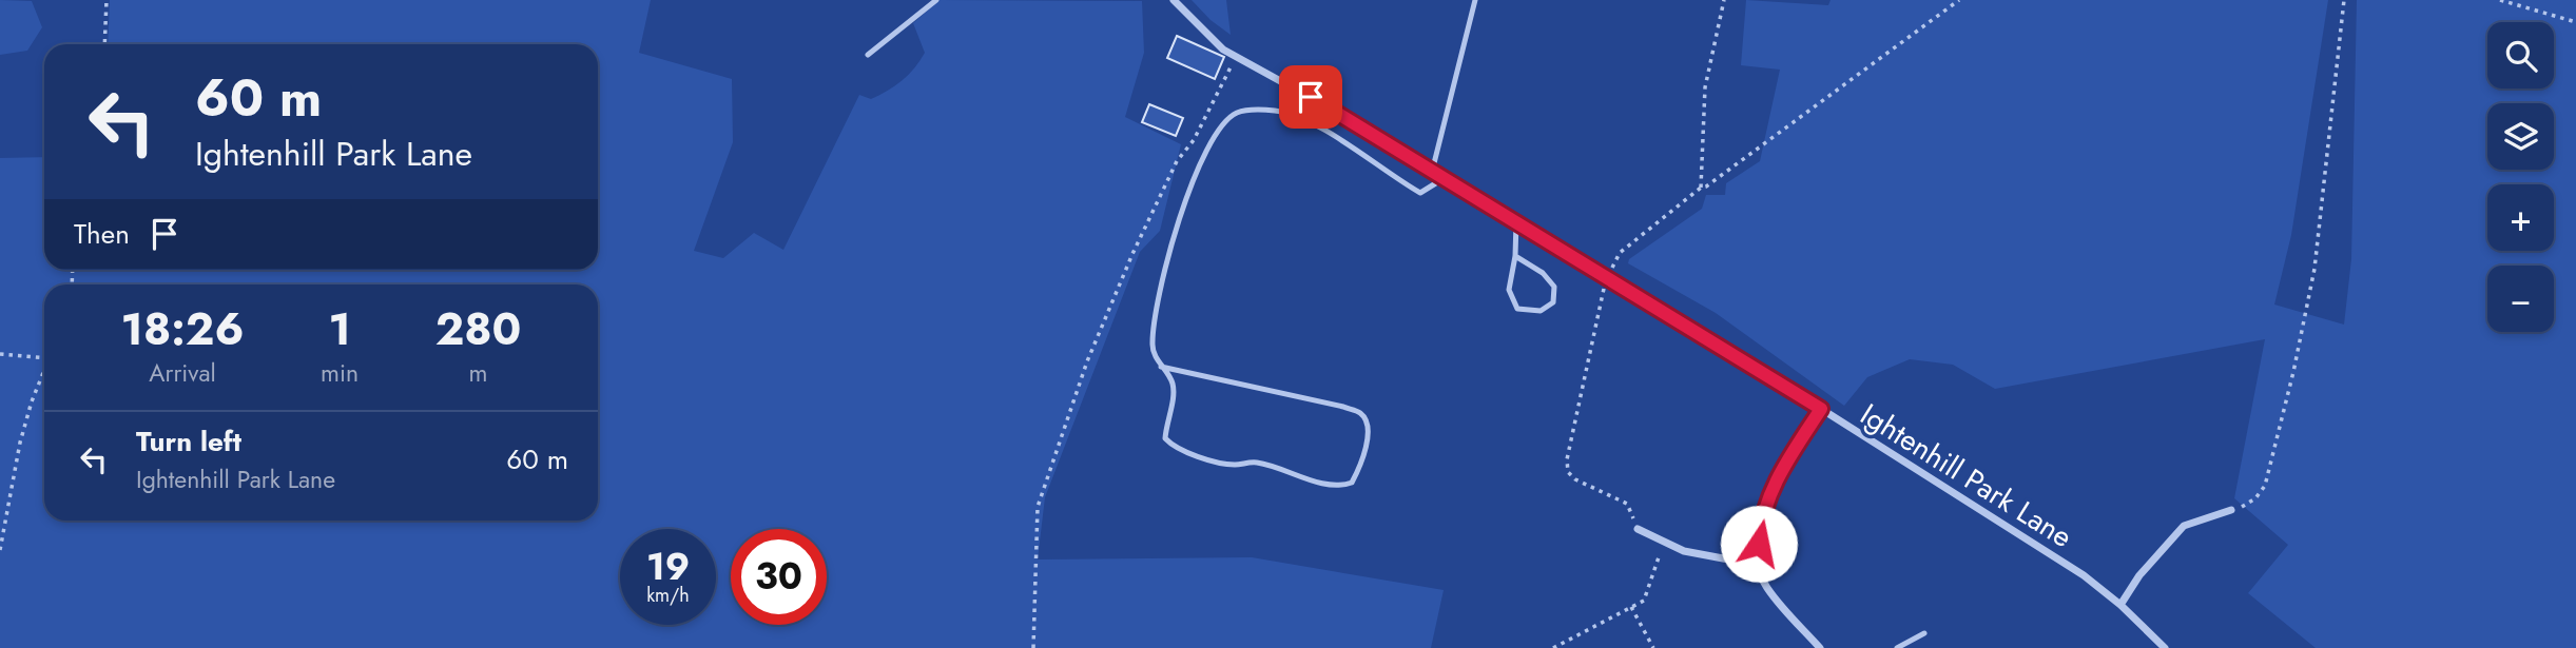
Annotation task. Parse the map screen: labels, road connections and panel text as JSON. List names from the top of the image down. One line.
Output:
{"streets":{"street":["Ightenhill Park Lane"]},"page":{"map_buttons":["+","−"],"turn":["60 m","Ightenhill Park Lane"],"then":"Then","eta":["18:26","Arrival","1","min","280","m"],"list":[{"name":"Turn left","note":"Ightenhill Park Lane","value":"60 m"}],"speed":"19 km/h","limit":"30"}}
